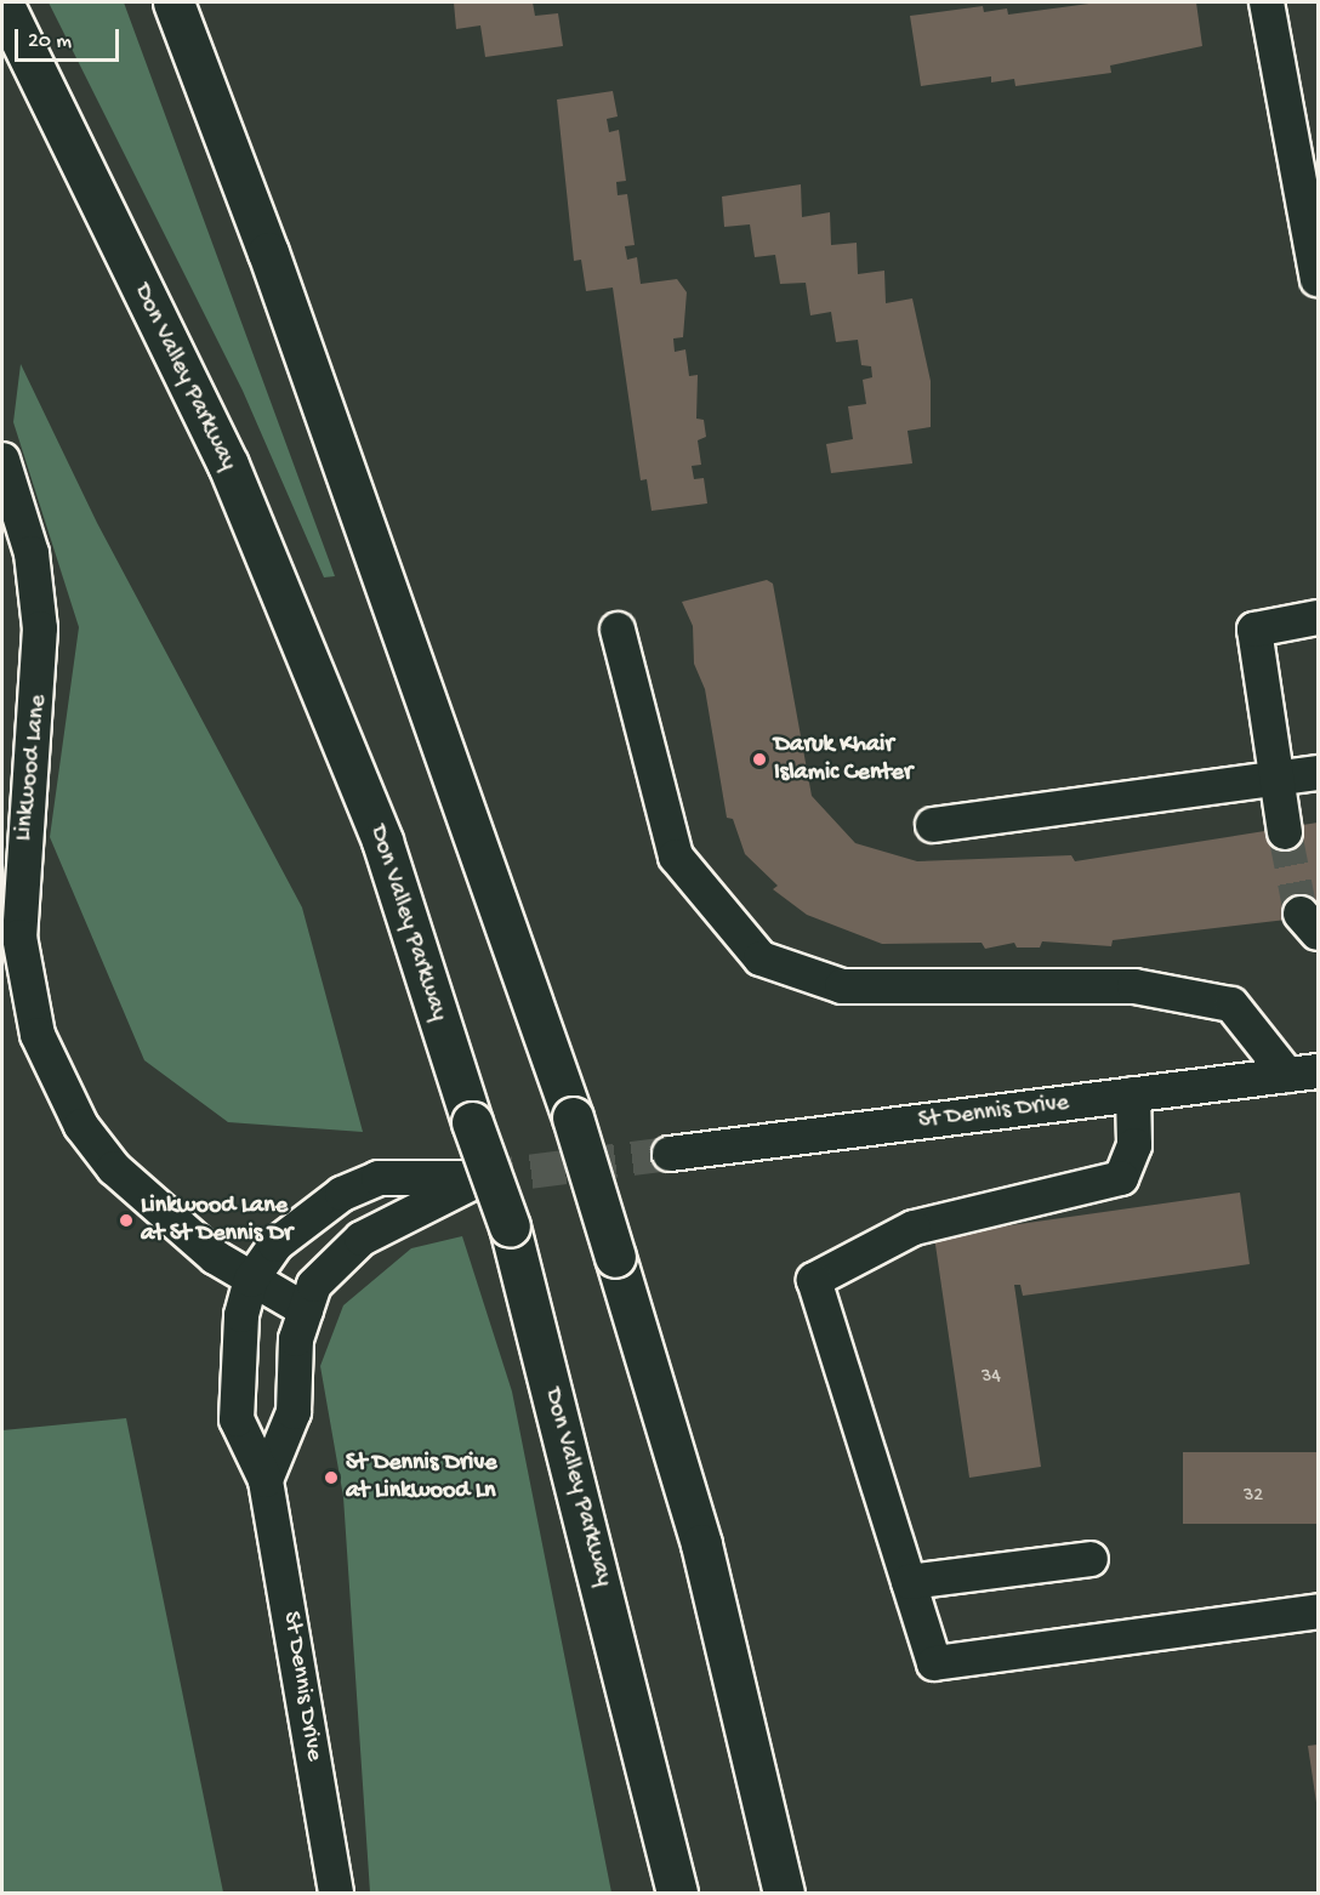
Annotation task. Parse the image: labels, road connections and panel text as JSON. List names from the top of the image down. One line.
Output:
{"streets":{"highway":["Don Valley Parkway"],"street":["Linkwood Lane","St Dennis Drive"]},"crossings":[["Linkwood Lane","St Dennis Drive"]],"places":["Daruk Khair Islamic Center","Linkwood Lane at St Dennis Dr","St Dennis Drive at Linkwood Ln"],"house_numbers":["34","32"],"scale_bar":"20 m"}
